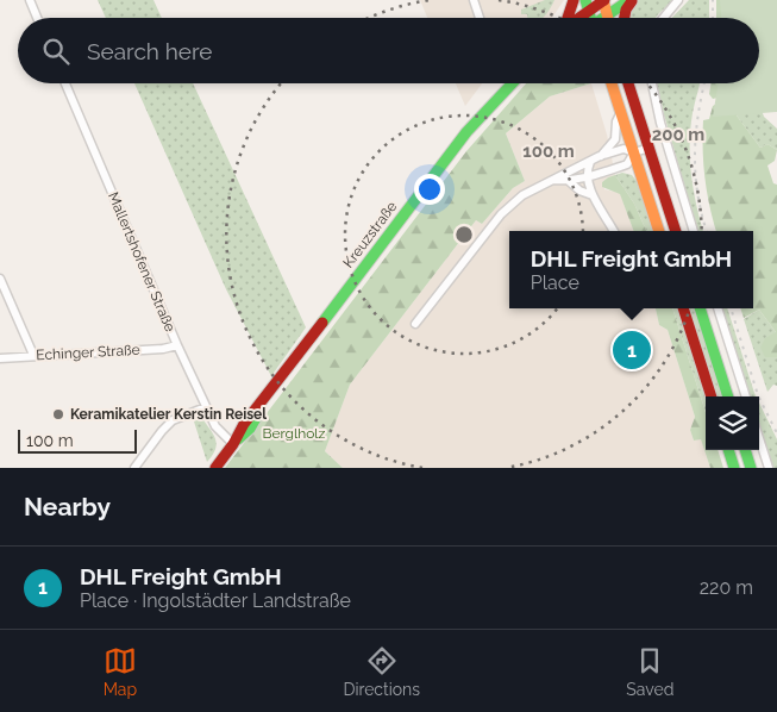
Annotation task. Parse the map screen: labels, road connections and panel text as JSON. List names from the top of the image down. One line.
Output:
{"streets":{"main road":["Kreuzstraße"],"street":["Mallertshofener Straße","Echinger Straße"]},"crossings":[["Kreuzstraße","Mallertshofener Straße"],["Mallertshofener Straße","Echinger Straße"]],"parks":["Berglholz"],"places":["Keramikatelier Kerstin Reisel"],"scale_bar":"100 m","page":{"search":"Search here","popup":["DHL Freight GmbH","Place"],"pins":"1","scale":"100 m","heading":"Nearby","list":[{"mark":"1","name":"DHL Freight GmbH","note":"Place · Ingolstädter Landstraße","value":"220 m"}],"nav":["Map","Directions","Saved"]},"rings":["200 m","100 m"]}
